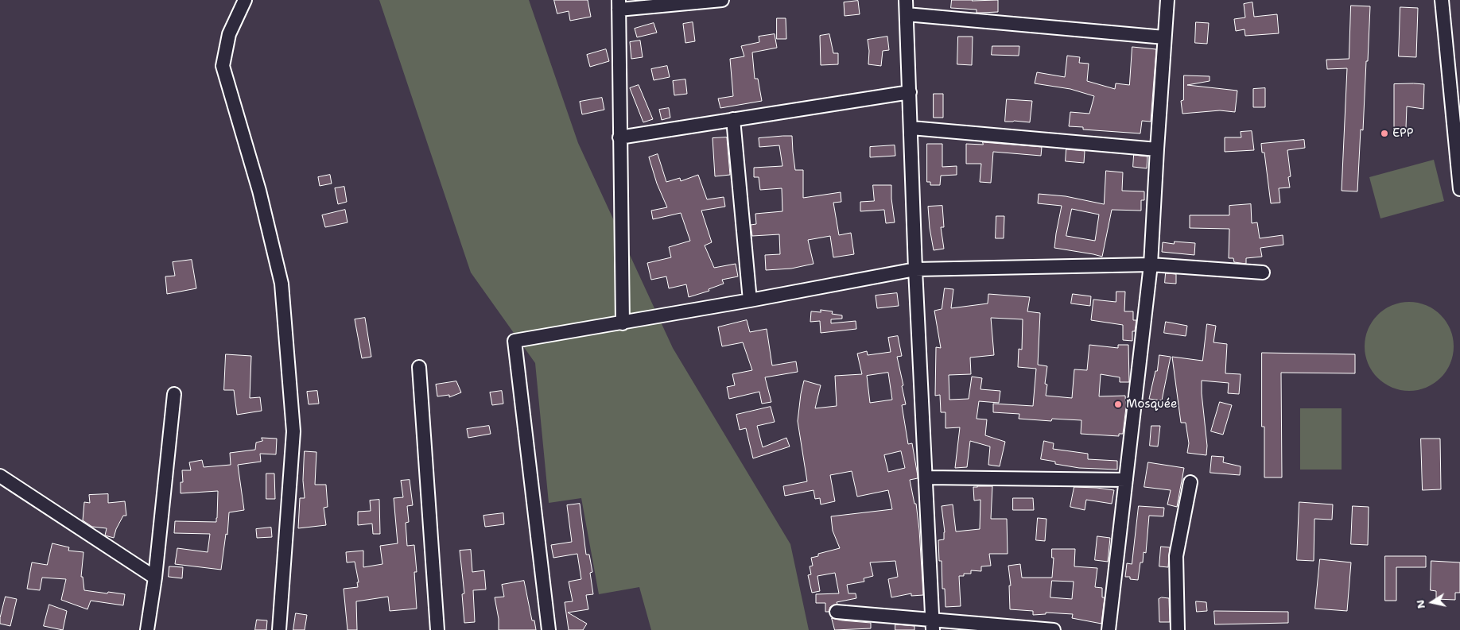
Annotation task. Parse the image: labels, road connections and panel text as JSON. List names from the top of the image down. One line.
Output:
{"places":["EPP","Mosquée"],"north":"left"}
